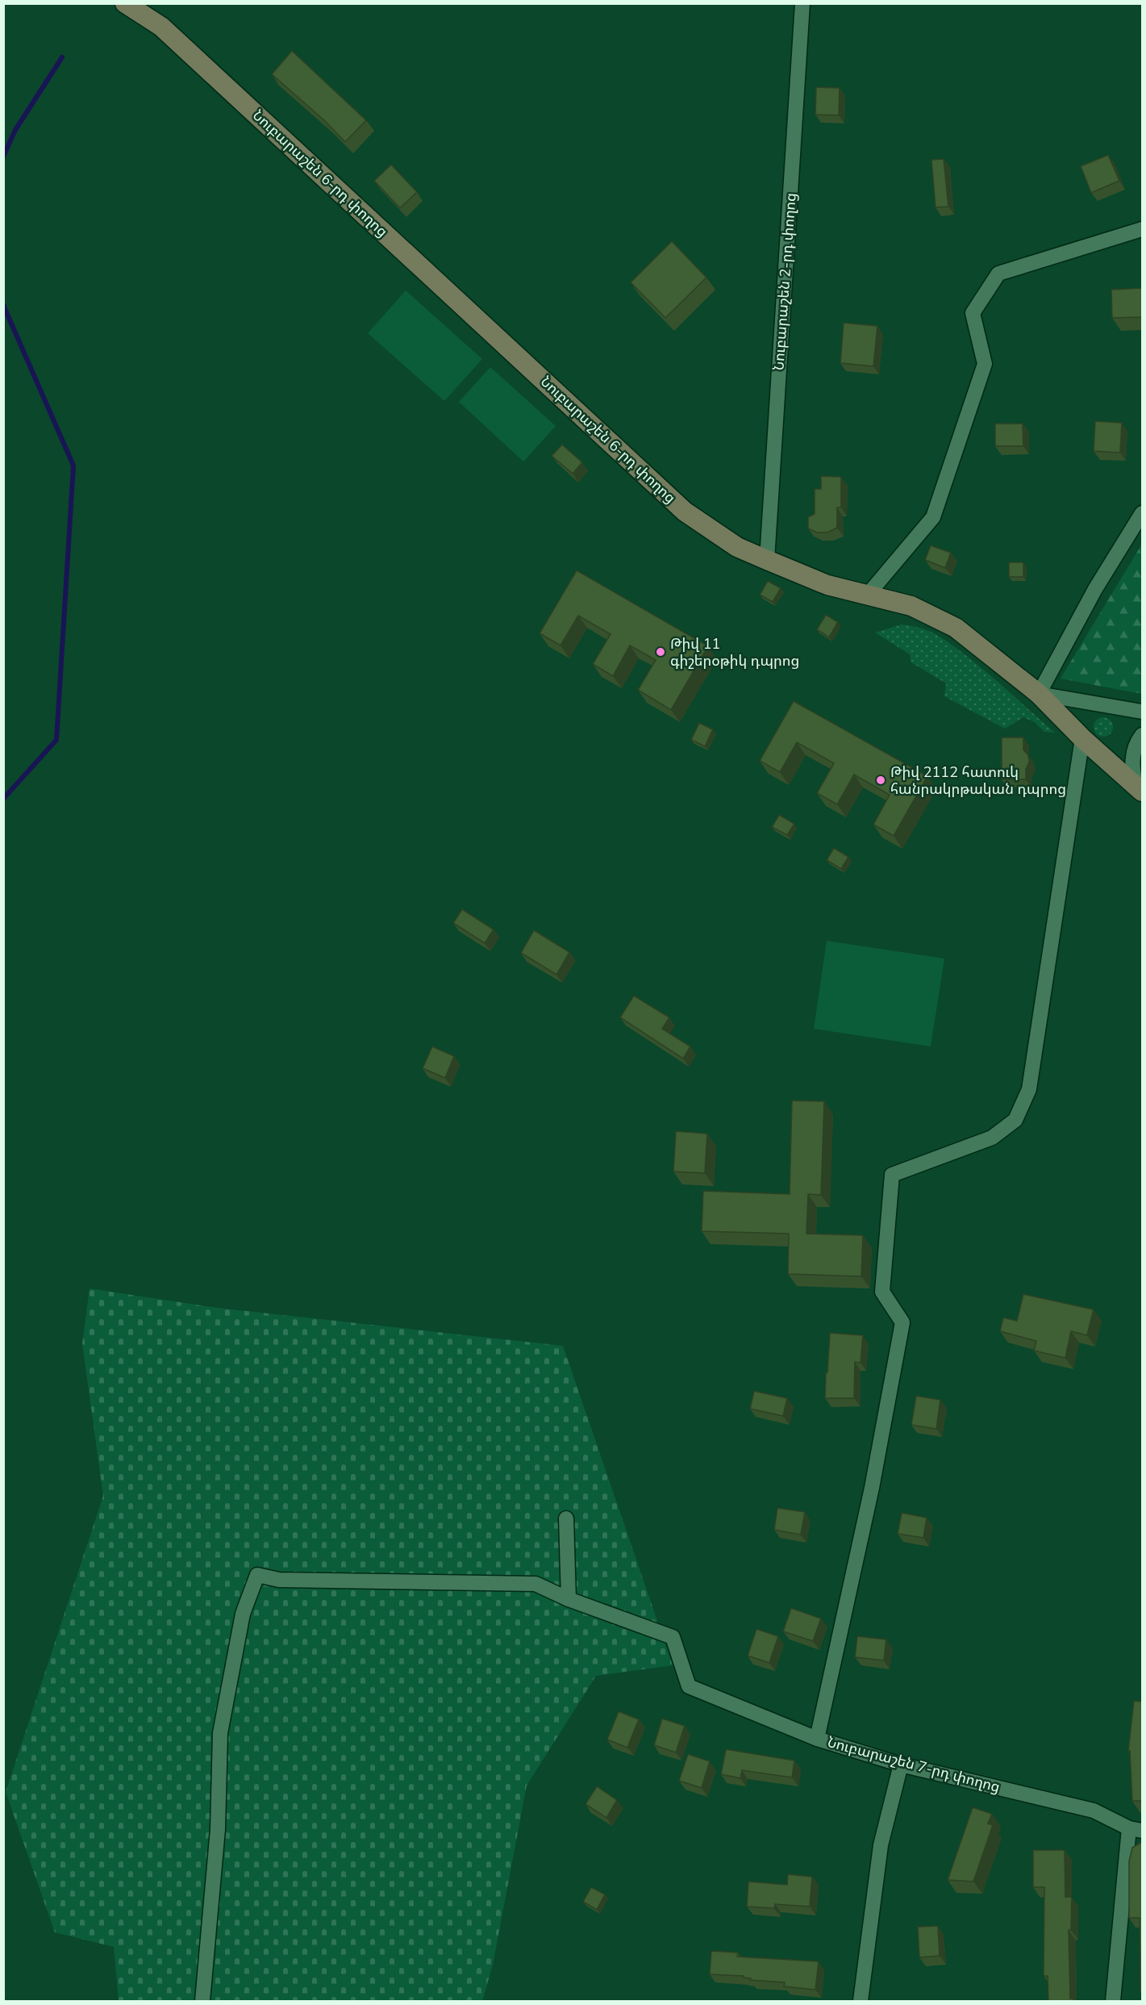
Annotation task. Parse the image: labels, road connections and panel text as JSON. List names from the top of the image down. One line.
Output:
{"streets":{"main road":["Նուբարաշեն 6-րդ փողոց"],"street":["Նուբարաշեն 2-րդ փողոց","Նուբարաշեն 7-րդ փողոց"]},"crossings":[["Նուբարաշեն 6-րդ փողոց","Նուբարաշեն 2-րդ փողոց"]],"places":["Թիվ 11 գիշերօթիկ դպրոց","Թիվ 2112 հատուկ հանրակրթական դպրոց"]}
